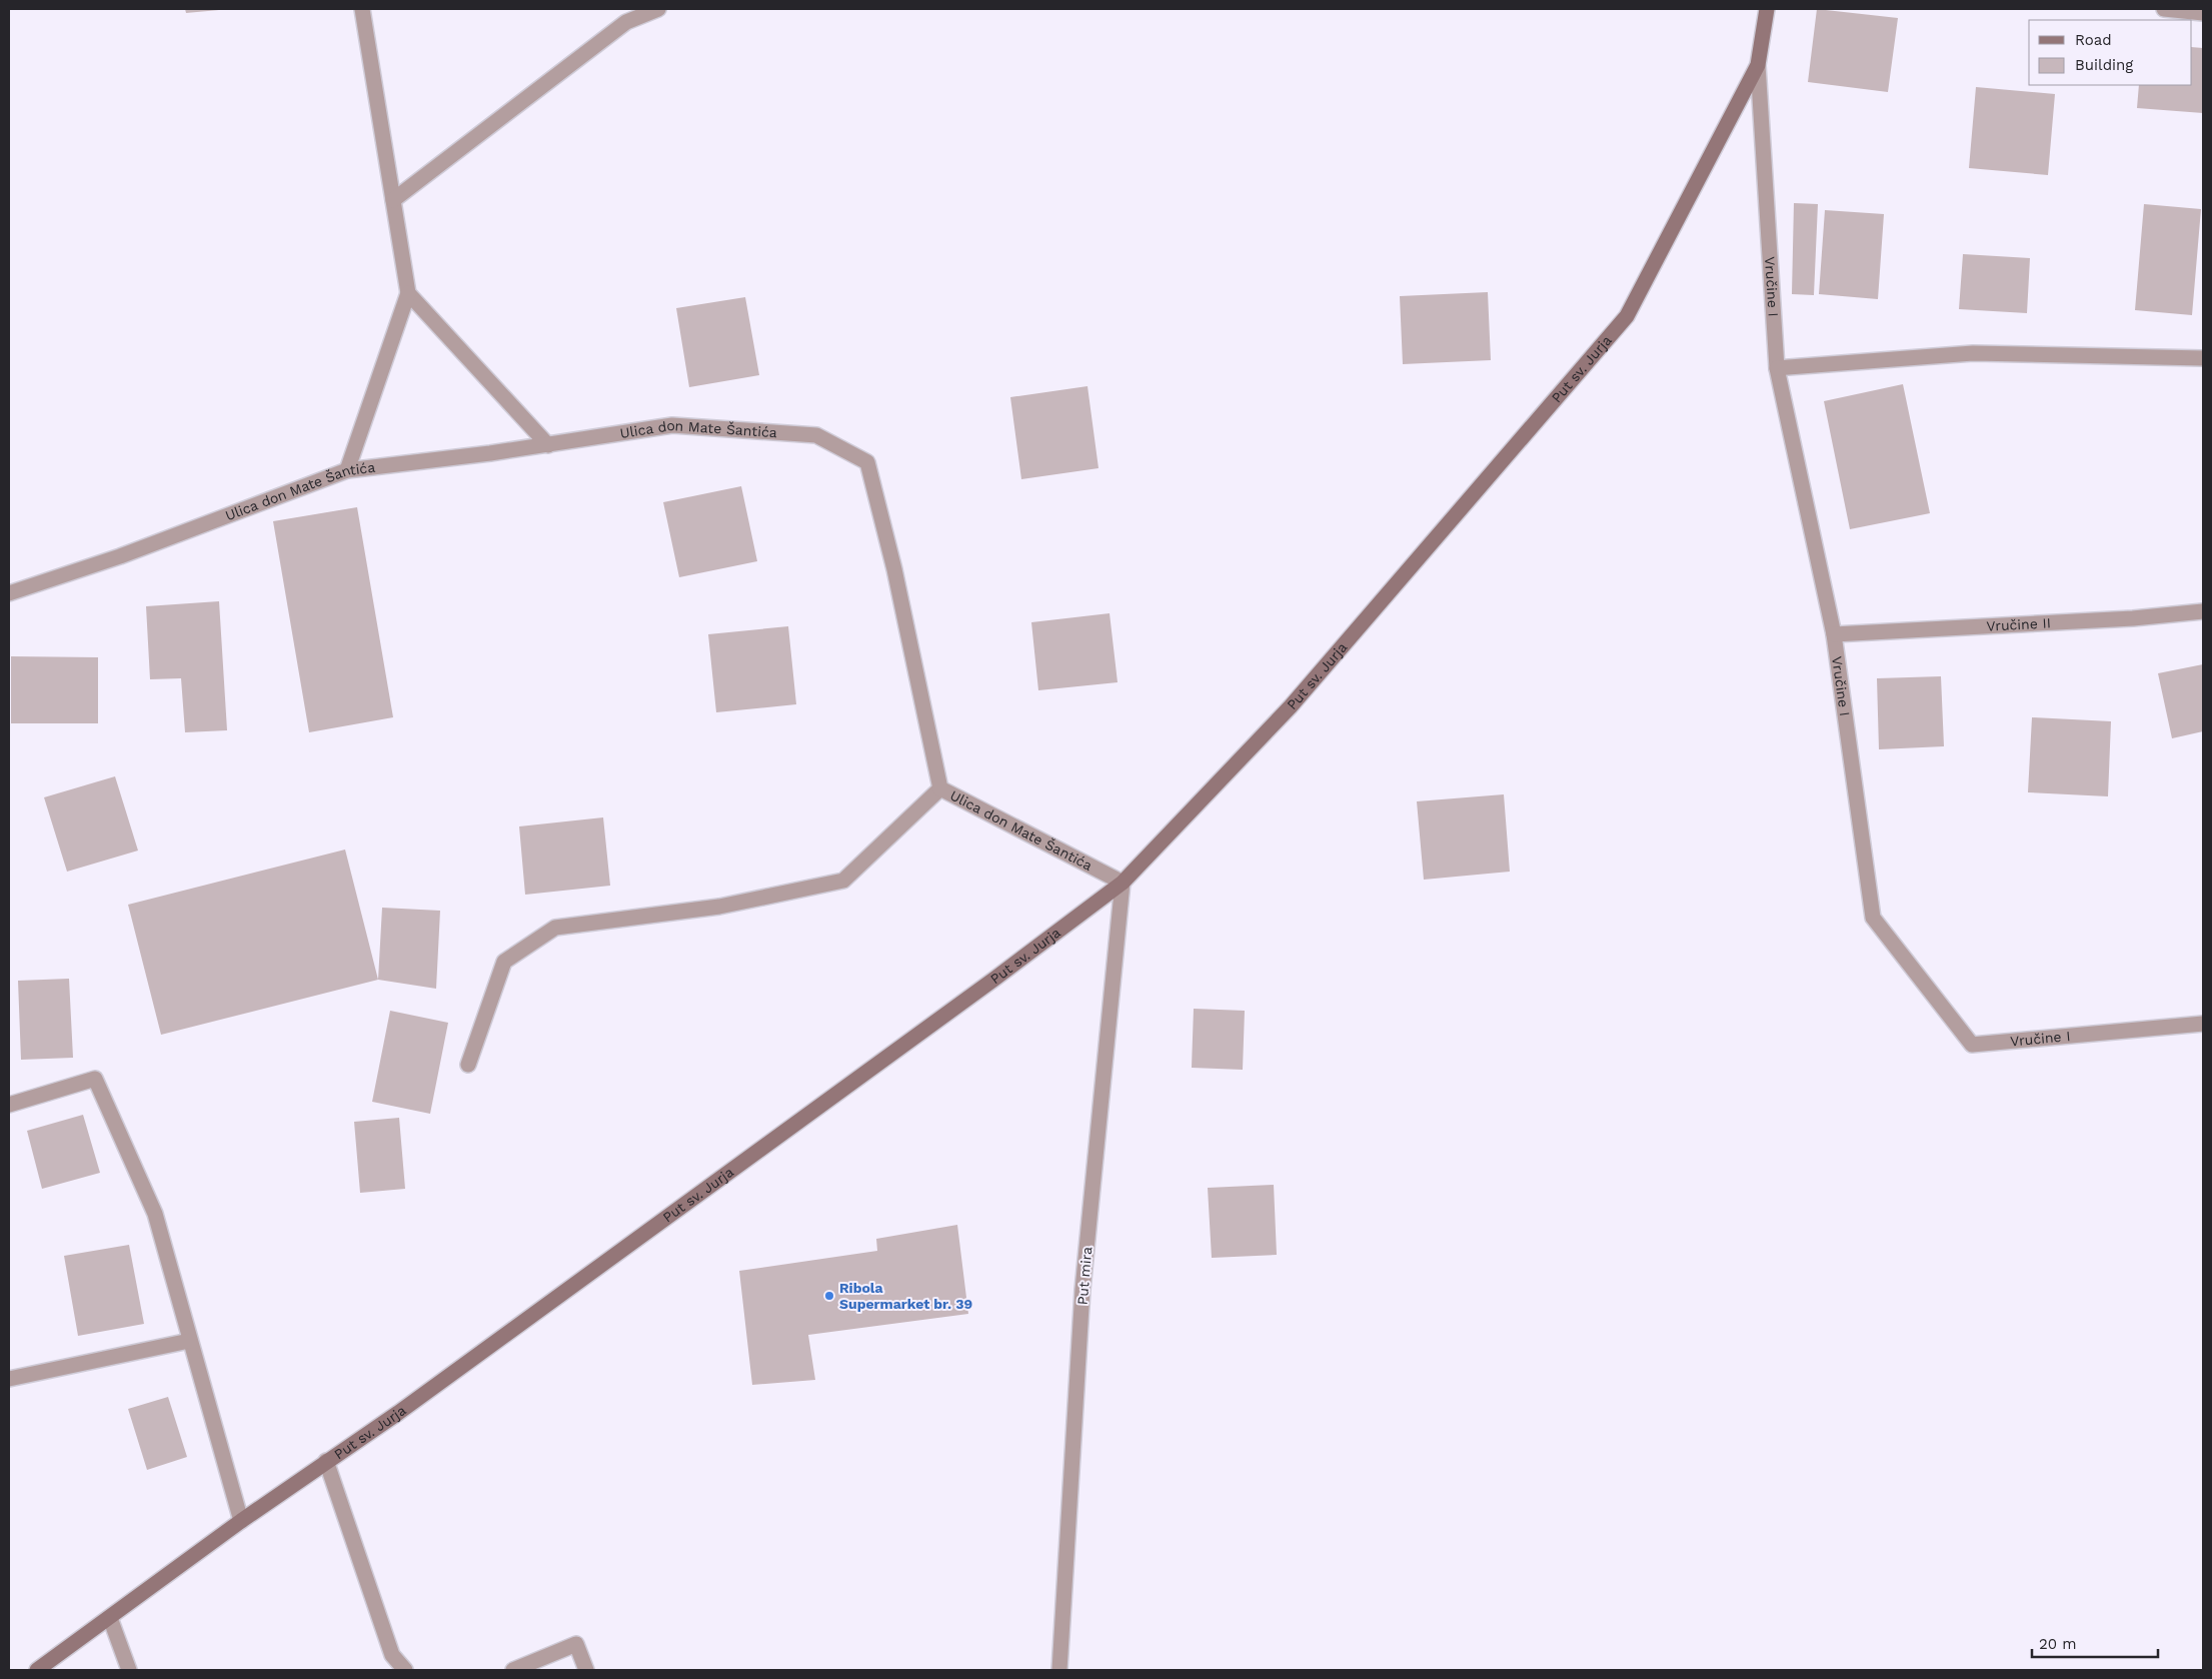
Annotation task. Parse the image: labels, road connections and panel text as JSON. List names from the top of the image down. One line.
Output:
{"streets":{"street":["Vručine I","Put sv. Jurja","Ulica don Mate Šantića","Vručine II","Put mira"]},"crossings":[["Vručine I","Put sv. Jurja"],["Vručine I","Vručine II"],["Put sv. Jurja","Ulica don Mate Šantića"],["Put sv. Jurja","Put mira"],["Ulica don Mate Šantića","Put mira"]],"places":["Ribola Supermarket br. 39"],"legend":["Road","Building"],"scale_bar":"20 m"}
